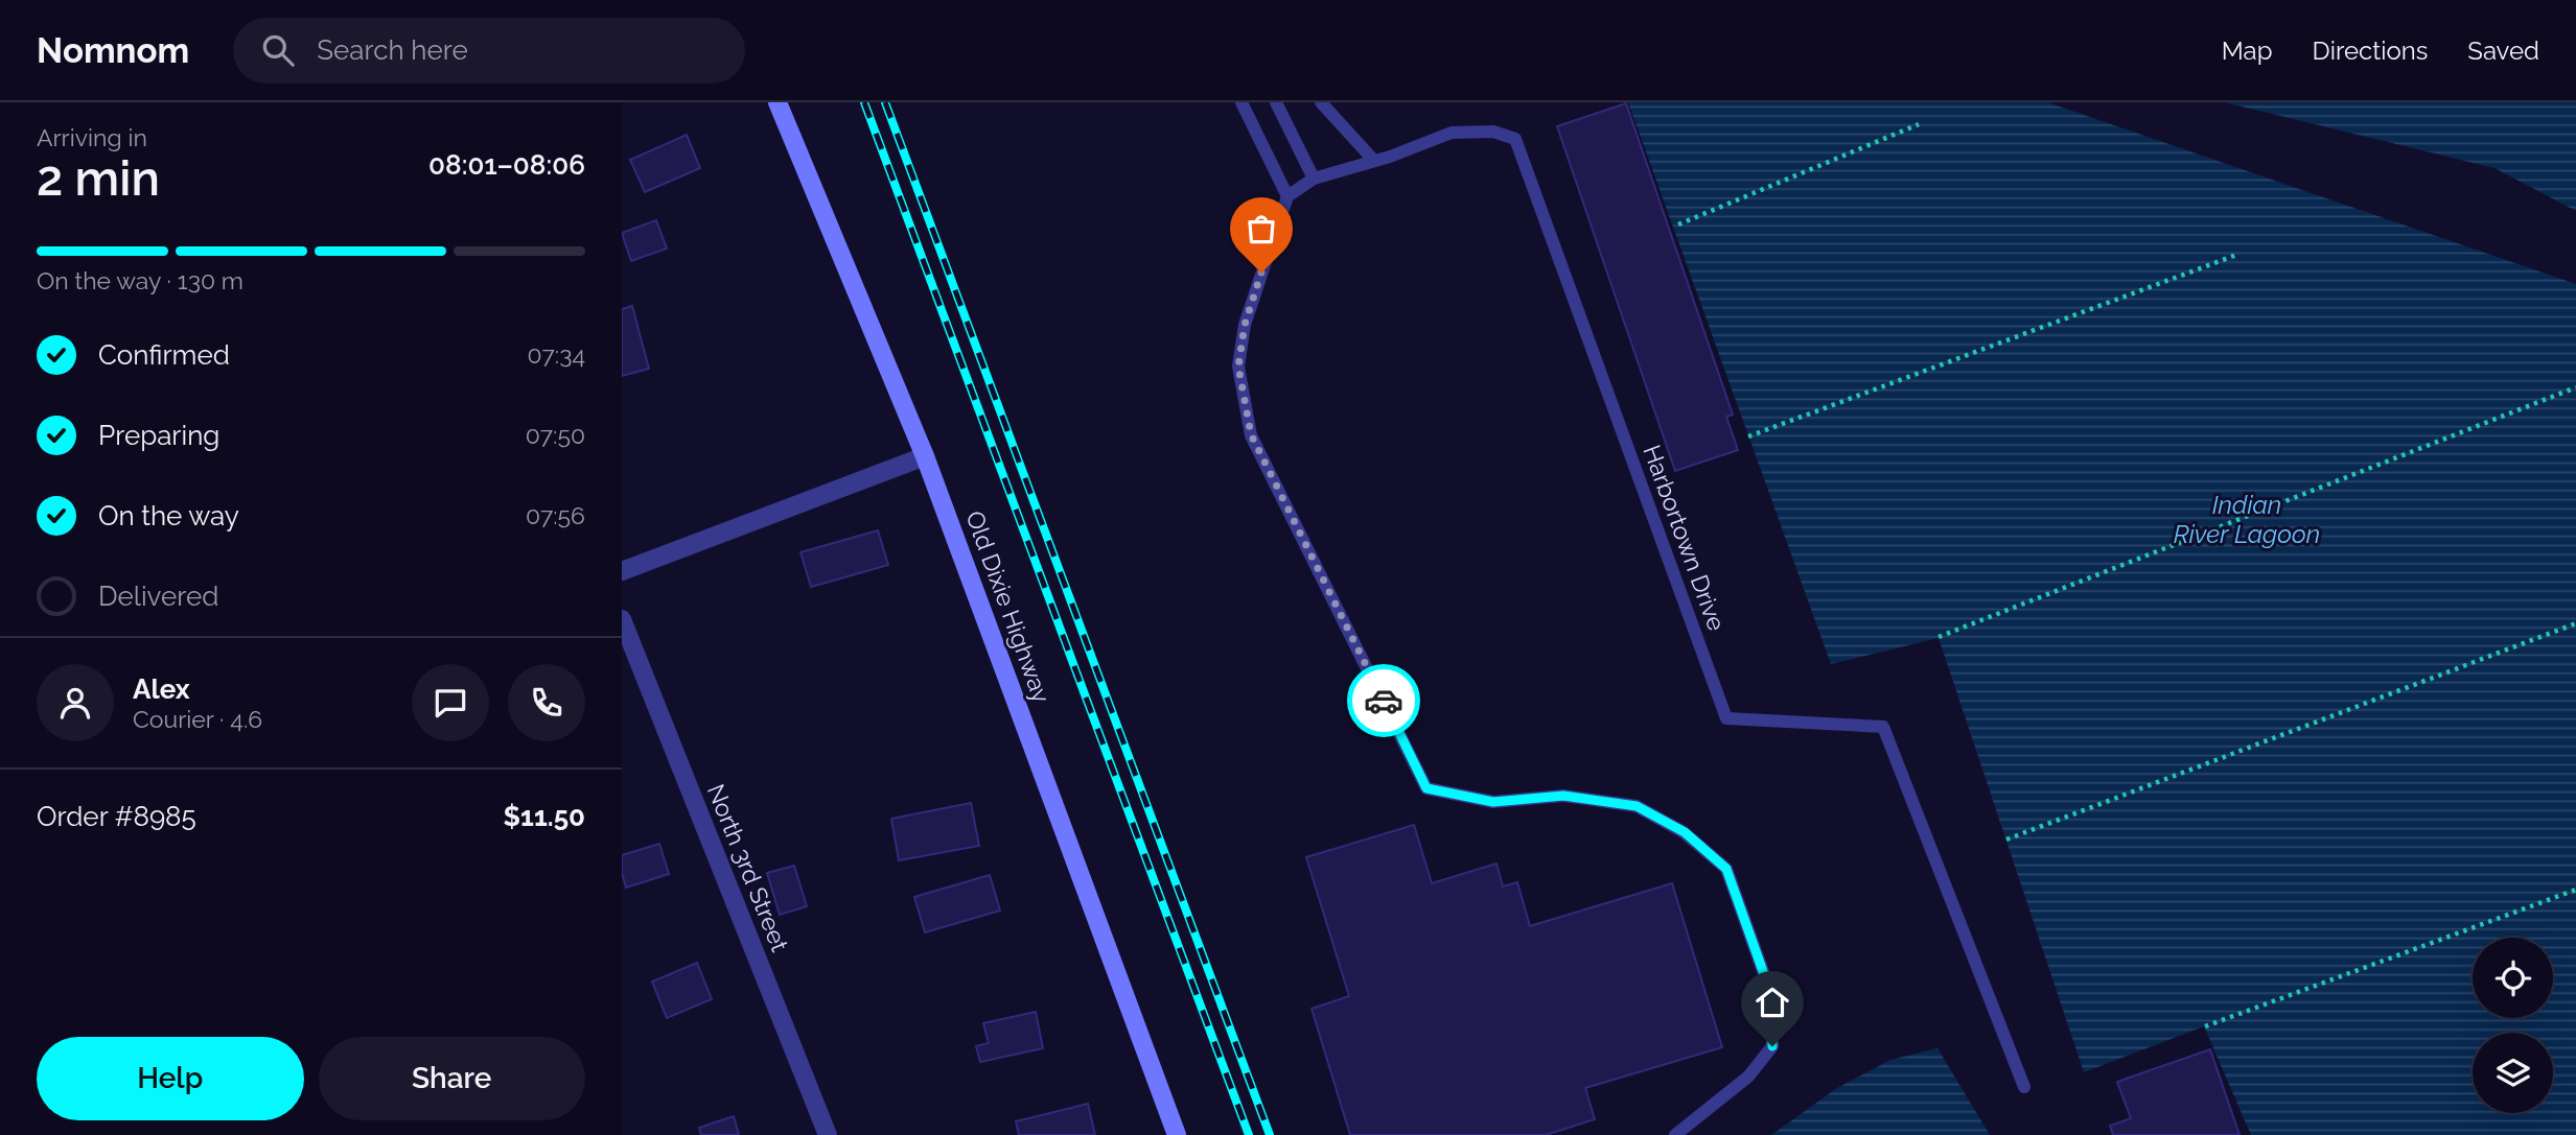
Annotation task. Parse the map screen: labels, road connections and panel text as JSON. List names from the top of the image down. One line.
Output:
{"streets":{"street":["Old Dixie Highway","North 3rd Street"],"lane":["Harbortown Drive"]},"water":["Indian River Lagoon"],"page":{"header":"Nomnom","search":"Search here","nav":["Map","Directions","Saved"],"heading":["2 min","Arriving in","08:01–08:06"],"panel":["Alex","Courier · 4.6","Order #8985","$11.50"],"bar":"On the way · 130 m","list":[["Confirmed","07:34"],["Preparing","07:50"],["On the way","07:56"],"Delivered"],"buttons":["Help","Share"]}}
